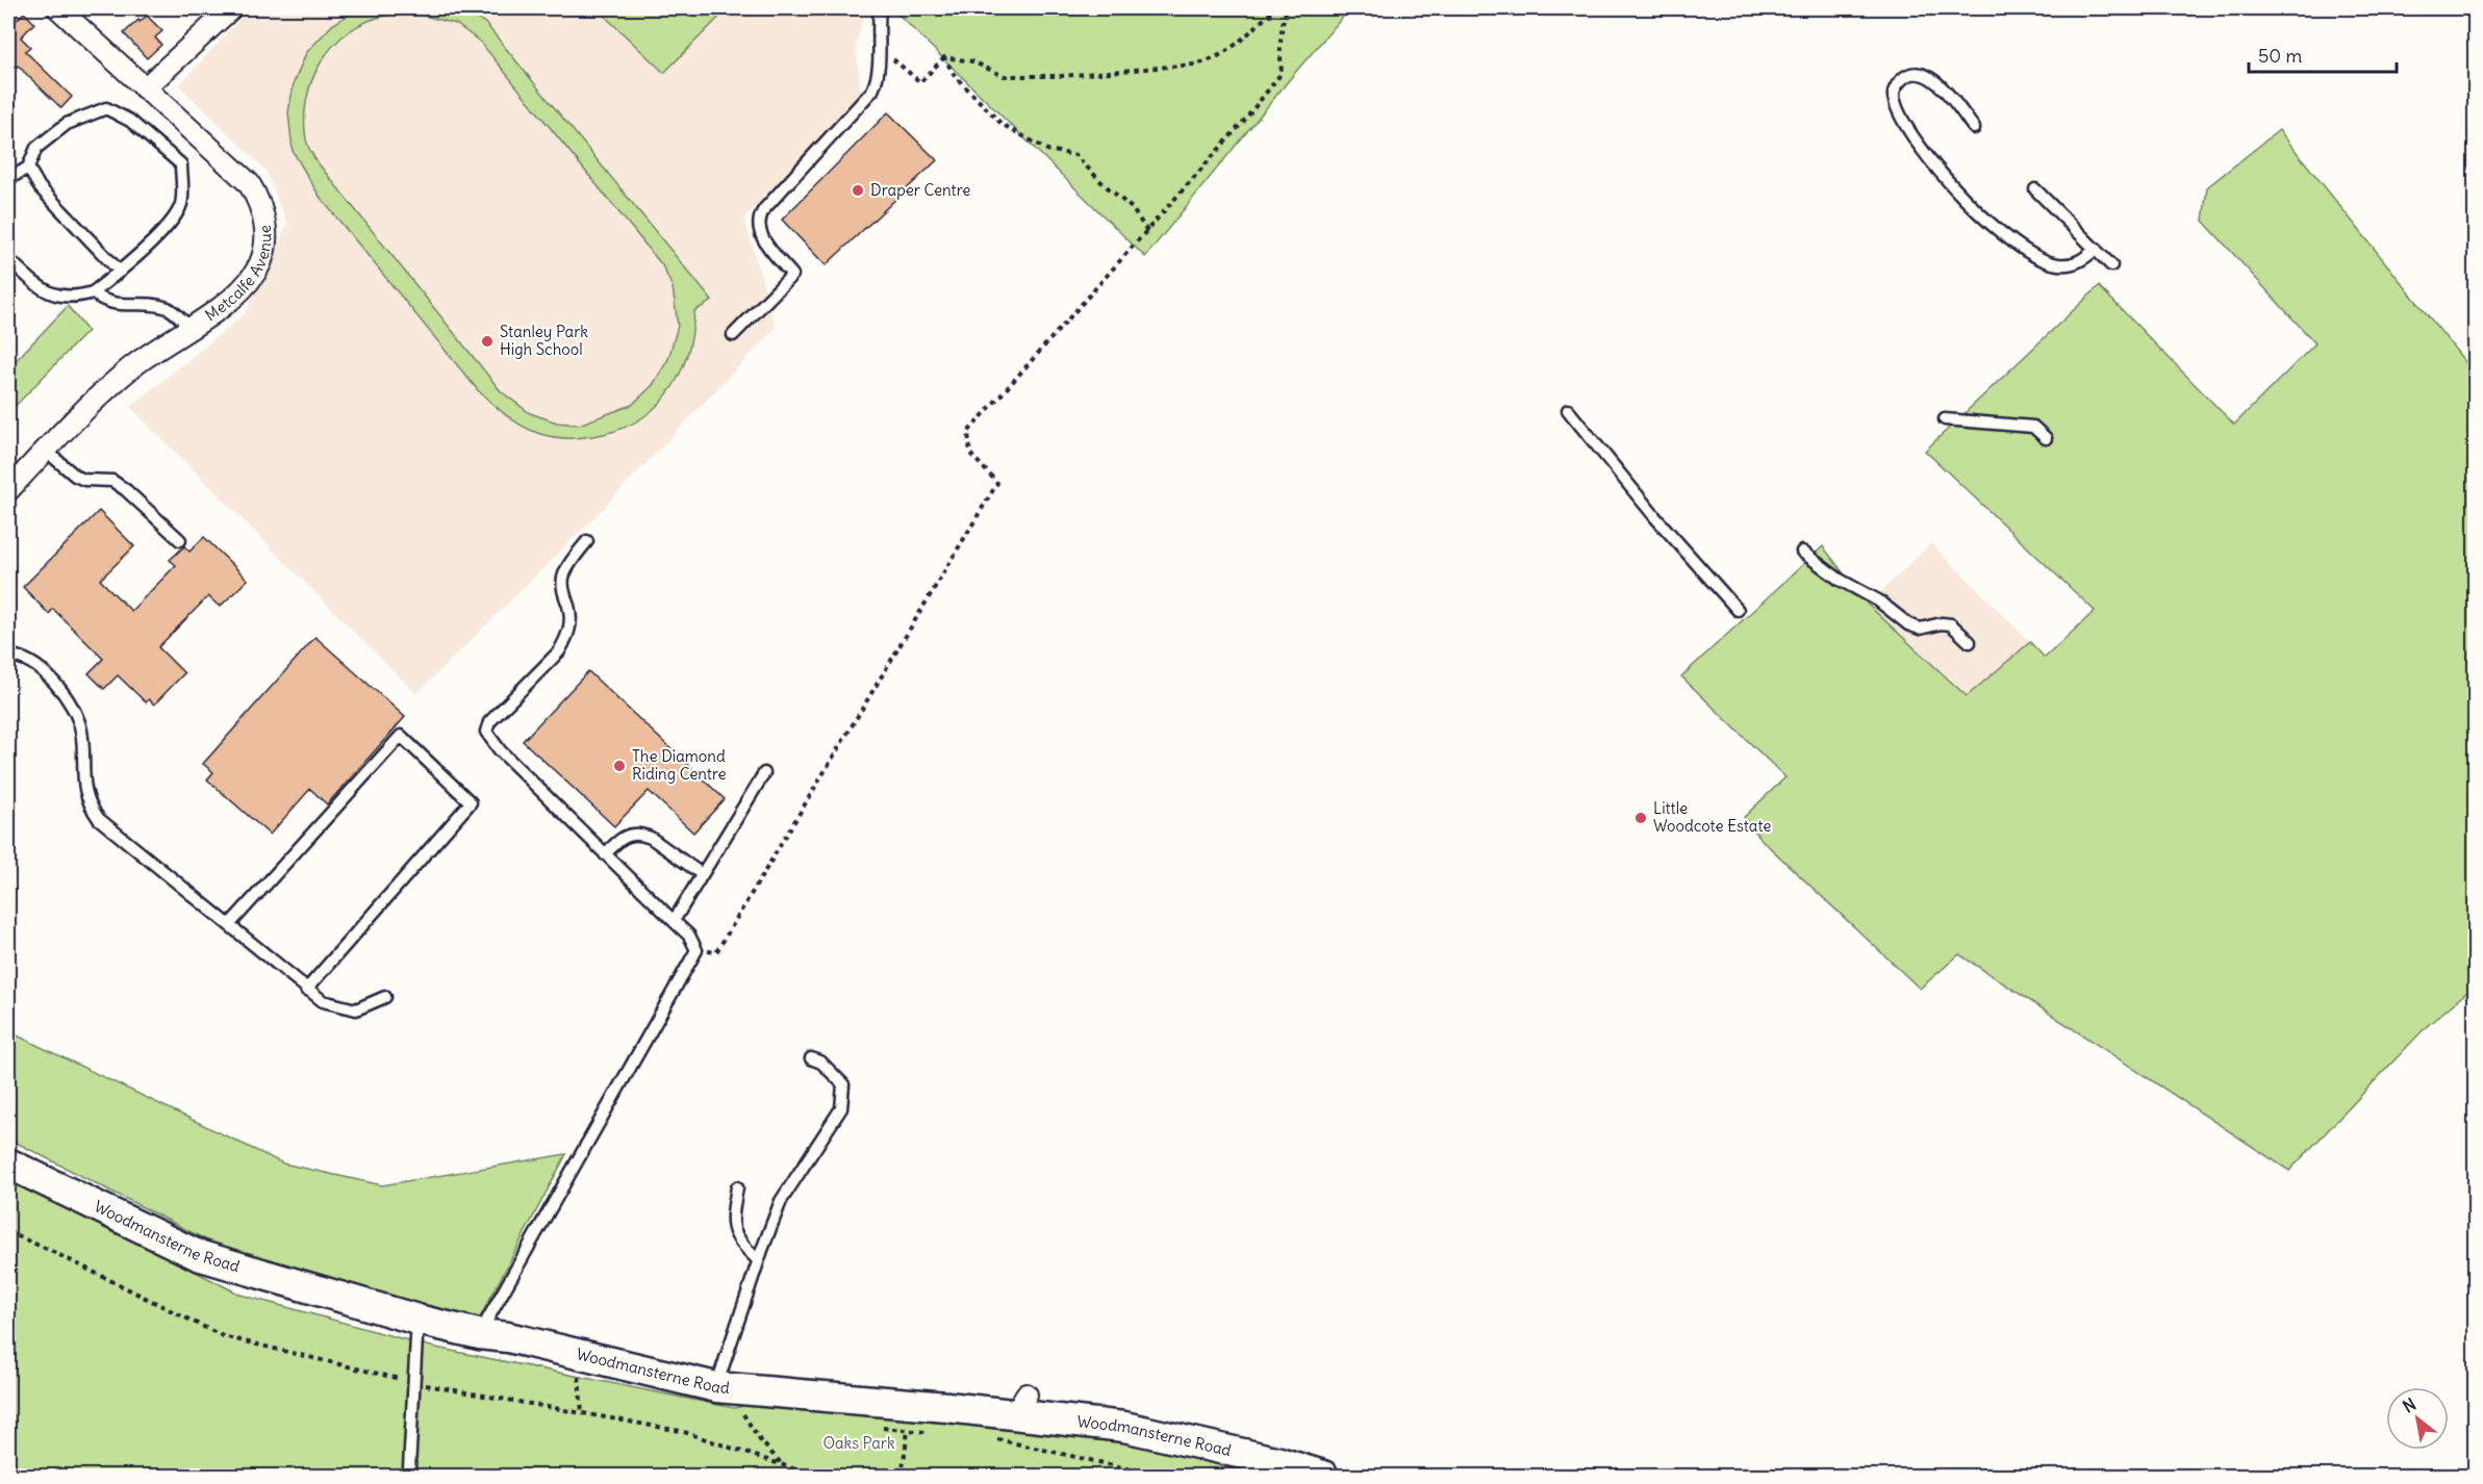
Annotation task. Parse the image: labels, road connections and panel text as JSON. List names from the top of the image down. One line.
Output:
{"streets":{"main road":["Woodmansterne Road"],"street":["Metcalfe Avenue"]},"parks":["Oaks Park"],"places":["Draper Centre","Stanley Park High School","The Diamond Riding Centre","Little Woodcote Estate"],"scale_bar":"50 m","north":"top left"}
